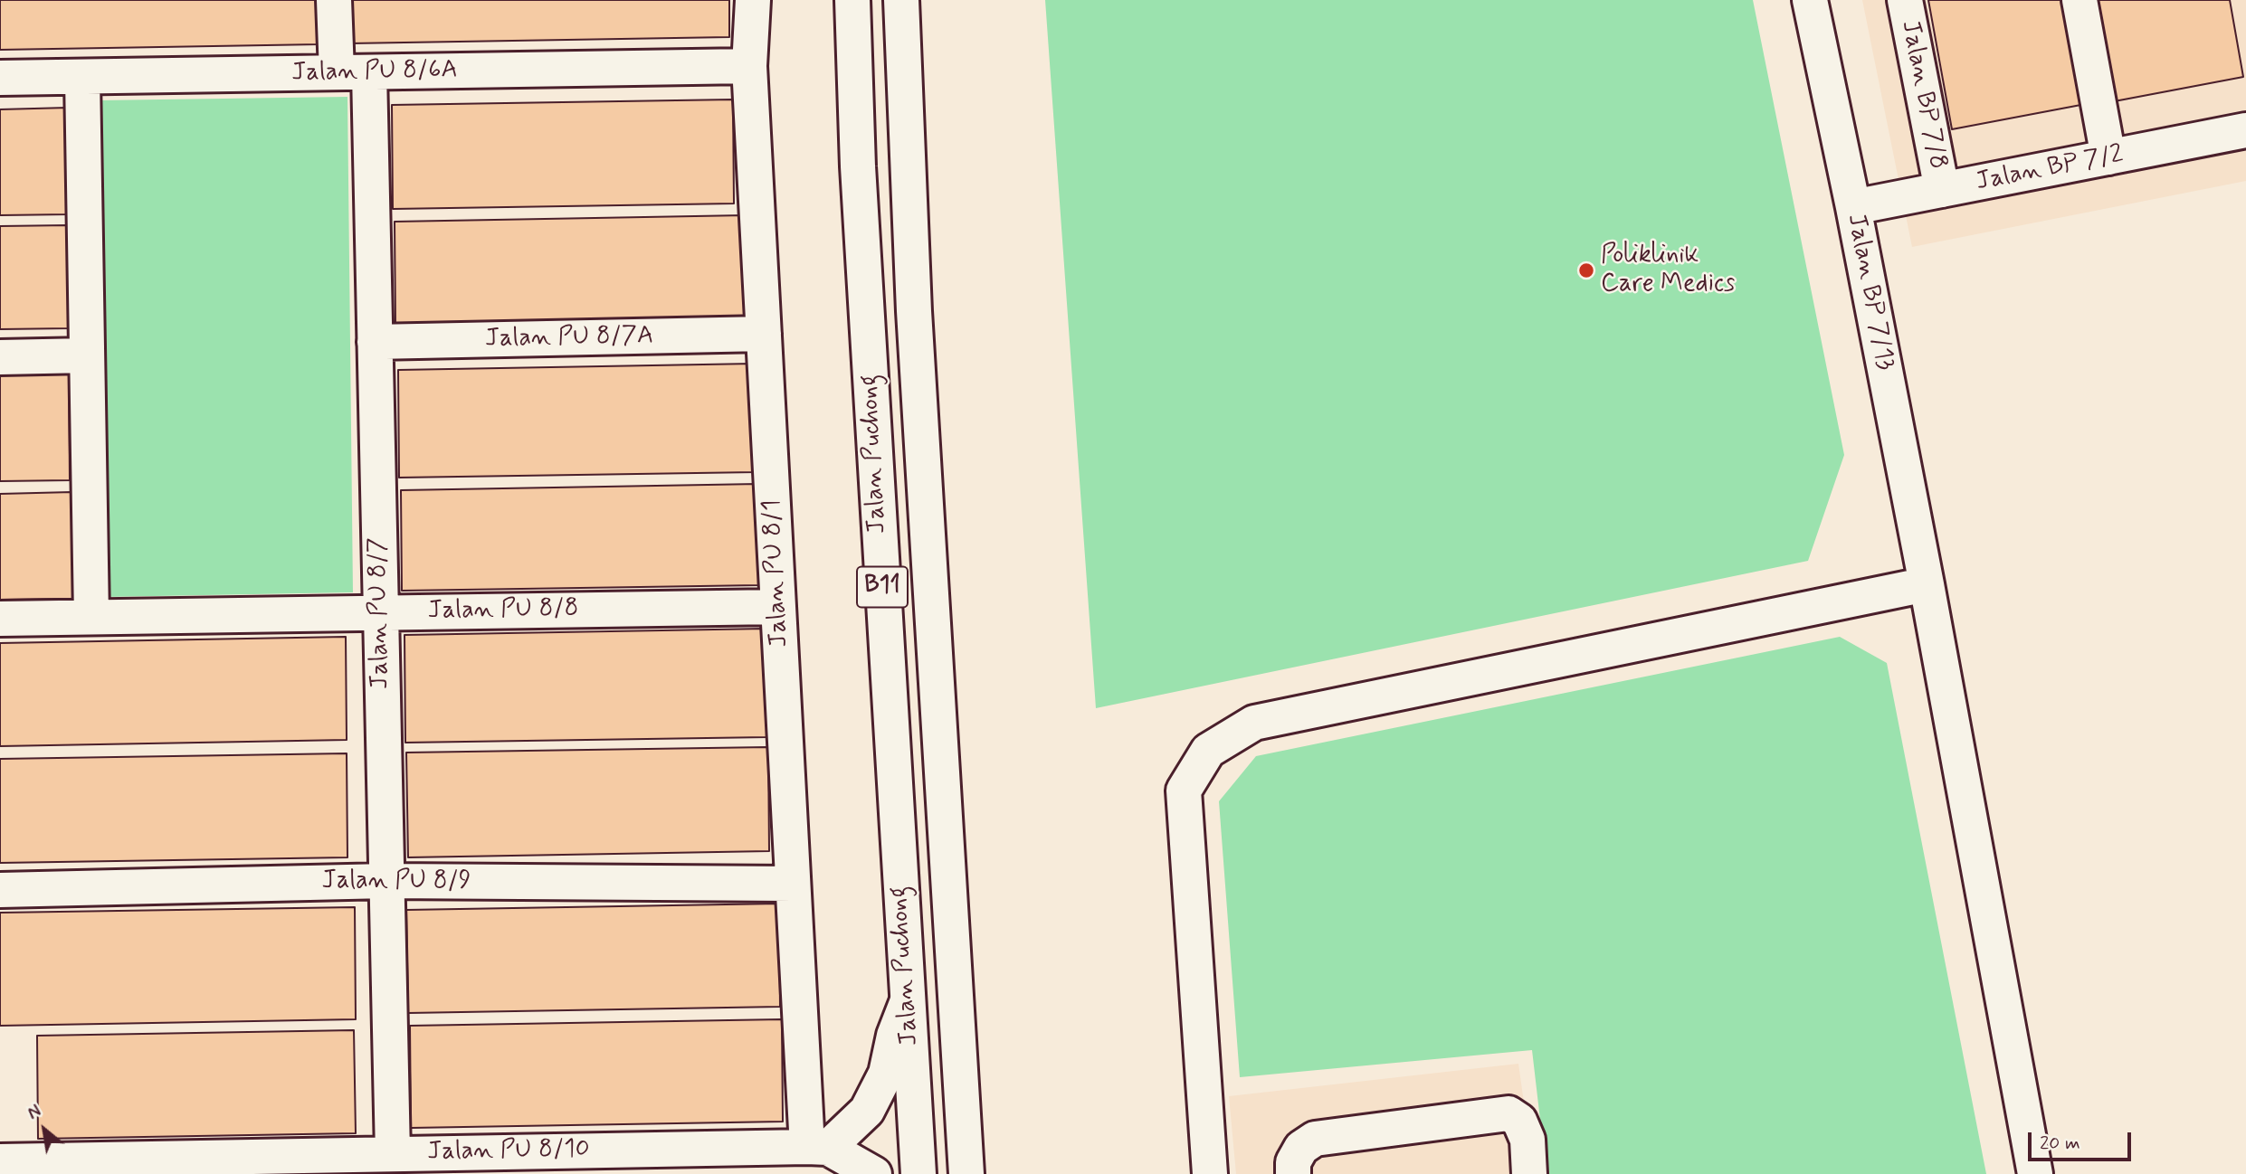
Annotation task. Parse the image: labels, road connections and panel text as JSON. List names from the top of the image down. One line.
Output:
{"streets":{"street":["Jalan PU 8/6A","Jalan BP 7/8","Jalan BP 7/2","Jalan BP 7/13","Jalan PU 8/7A","Jalan Puchong","Jalan PU 8/1","B11","Jalan PU 8/8","Jalan PU 8/7","Jalan PU 8/9","Jalan PU 8/10"]},"crossings":[["Jalan PU 8/6A","Jalan PU 8/1"],["Jalan PU 8/6A","Jalan PU 8/7"],["Jalan BP 7/8","Jalan BP 7/2"],["Jalan BP 7/2","Jalan BP 7/13"],["Jalan PU 8/7A","Jalan PU 8/1"],["Jalan PU 8/7A","Jalan PU 8/7"],["Jalan PU 8/1","Jalan PU 8/8"],["Jalan PU 8/1","Jalan PU 8/9"],["Jalan PU 8/1","Jalan PU 8/10"],["Jalan PU 8/8","Jalan PU 8/7"],["Jalan PU 8/7","Jalan PU 8/9"],["Jalan PU 8/7","Jalan PU 8/10"]],"places":["Poliklinik Care Medics"],"scale_bar":"20 m","north":"top left"}
